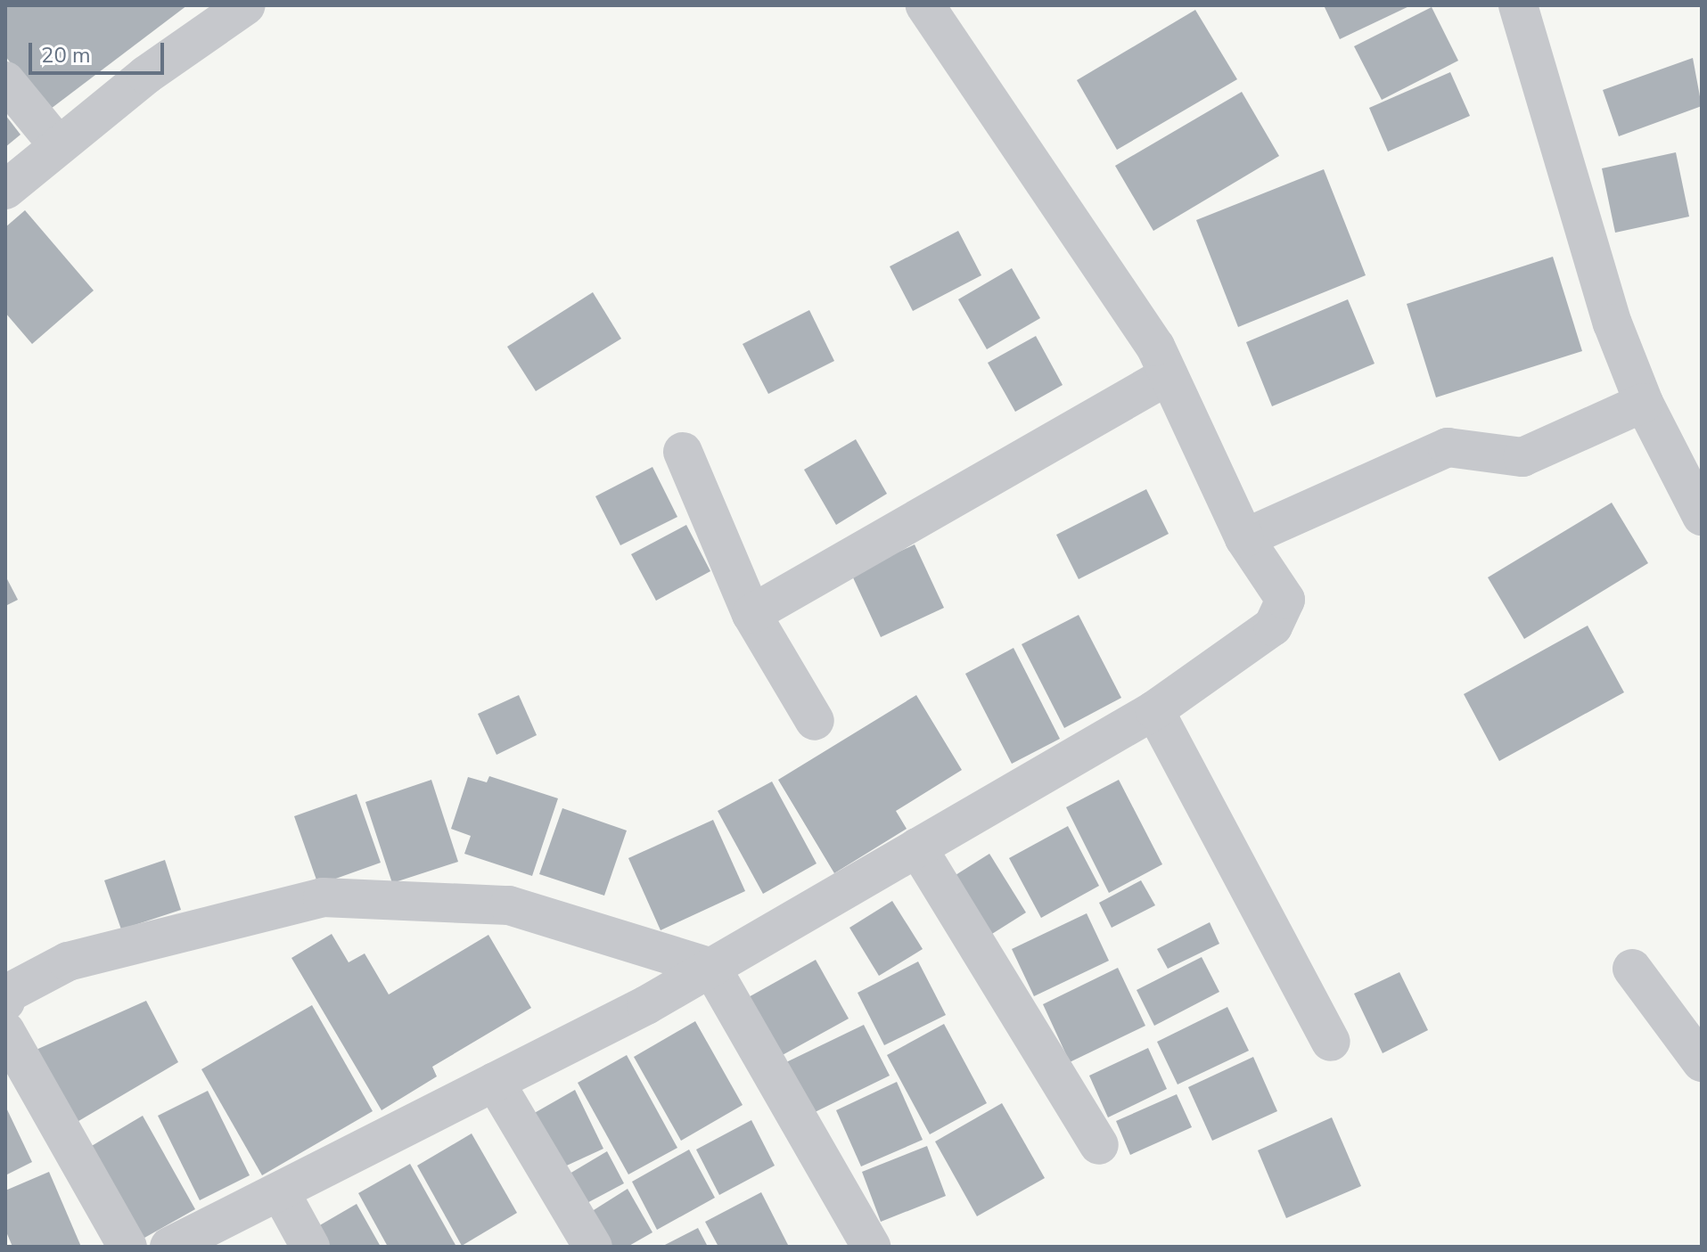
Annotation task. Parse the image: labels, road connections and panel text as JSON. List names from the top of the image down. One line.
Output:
{"scale_bar":"20 m"}
